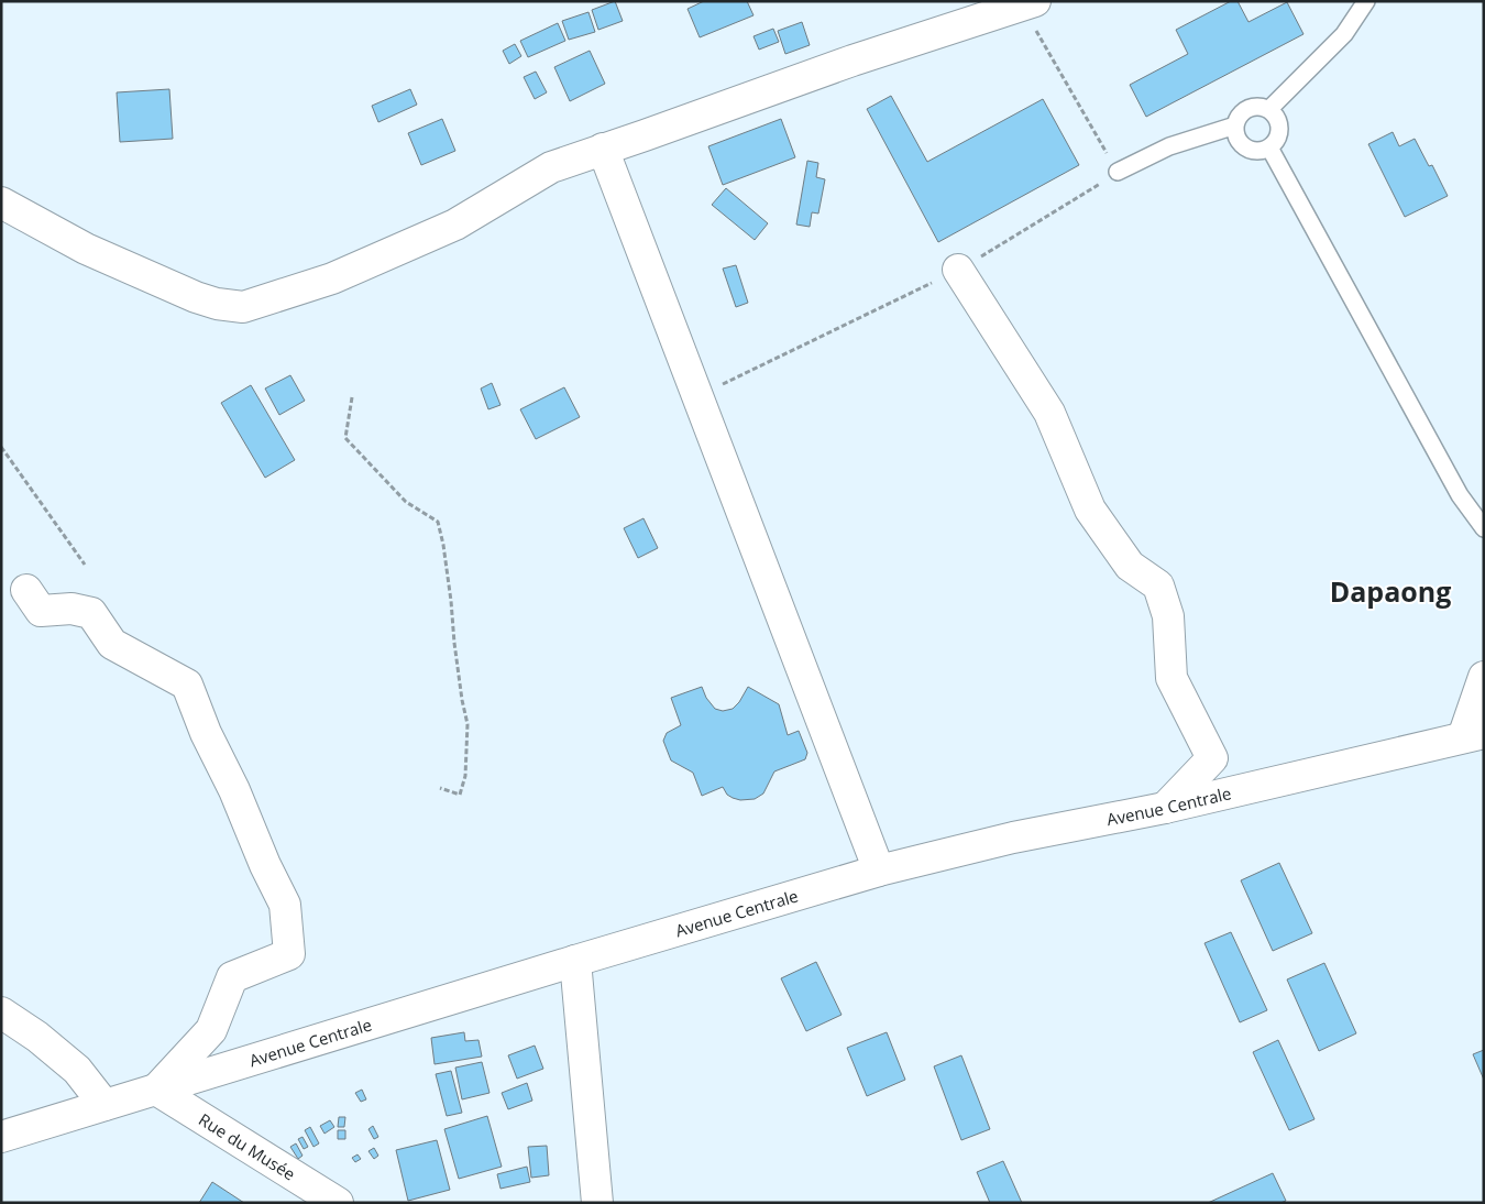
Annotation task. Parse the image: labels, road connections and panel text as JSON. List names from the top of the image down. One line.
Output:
{"streets":{"street":["Avenue Centrale","Rue du Musée"]},"crossings":[["Avenue Centrale","Rue du Musée"]],"districts":["Dapaong"]}
